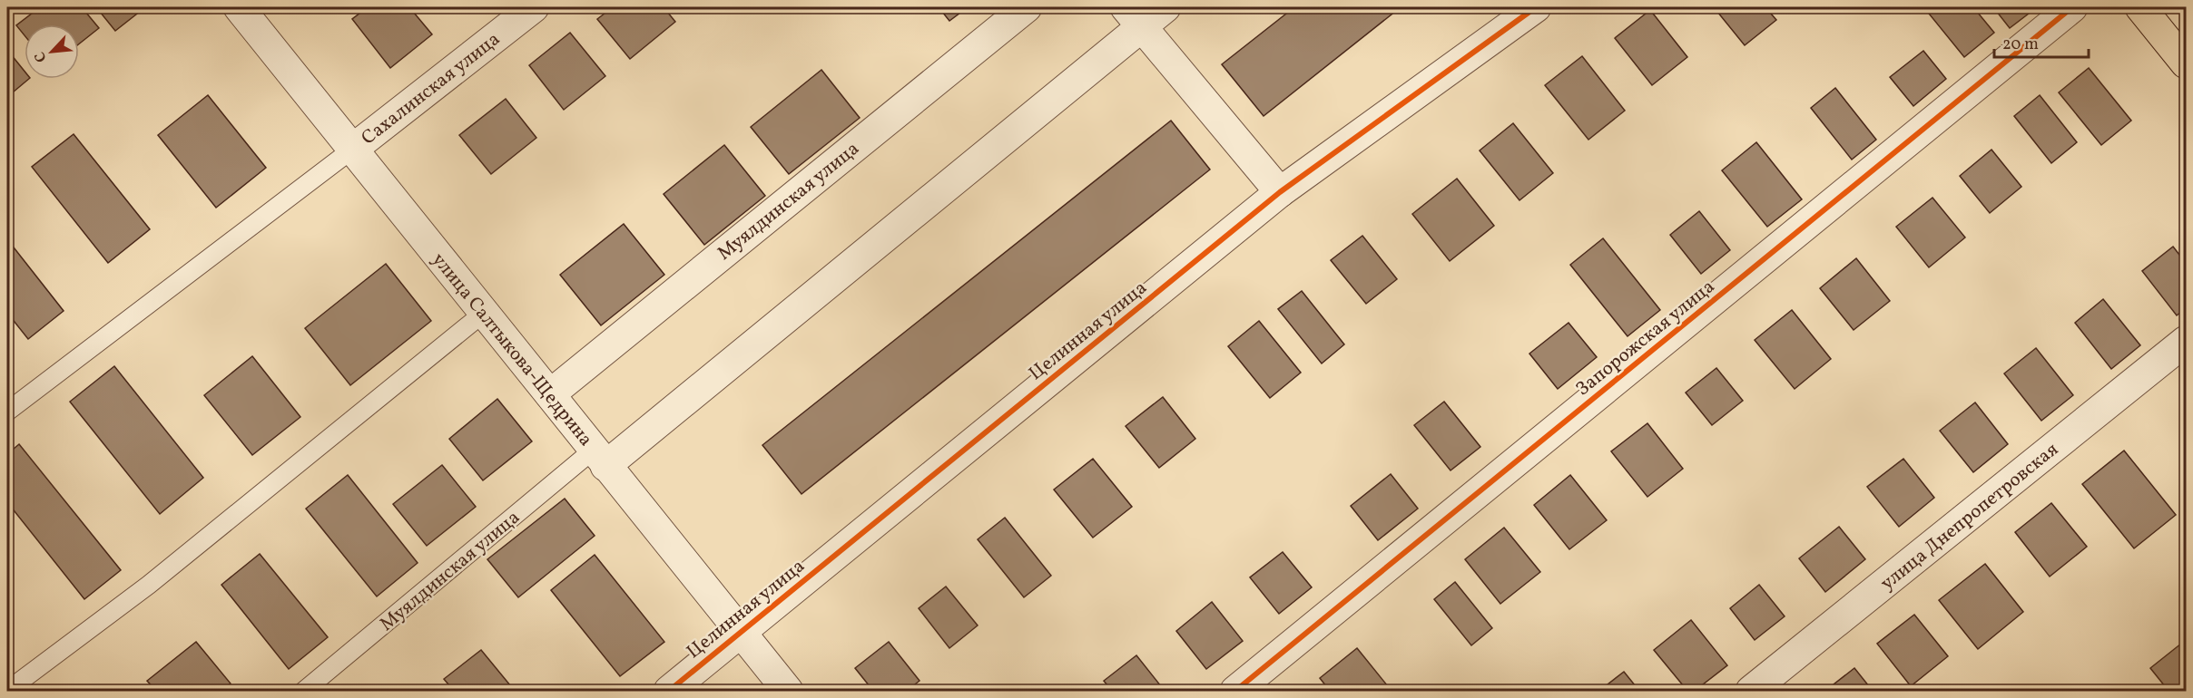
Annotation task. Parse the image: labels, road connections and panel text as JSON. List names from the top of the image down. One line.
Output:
{"streets":{"street":["Сахалинская улица","Муялдинская улица","Целинная улица","Запорожская улица","улица Салтыкова-Щедрина","улица Днепропетровская"]},"crossings":[["Сахалинская улица","улица Салтыкова-Щедрина"],["Муялдинская улица","улица Салтыкова-Щедрина"],["Целинная улица","улица Салтыкова-Щедрина"]],"scale_bar":"20 m","north":"bottom left"}
